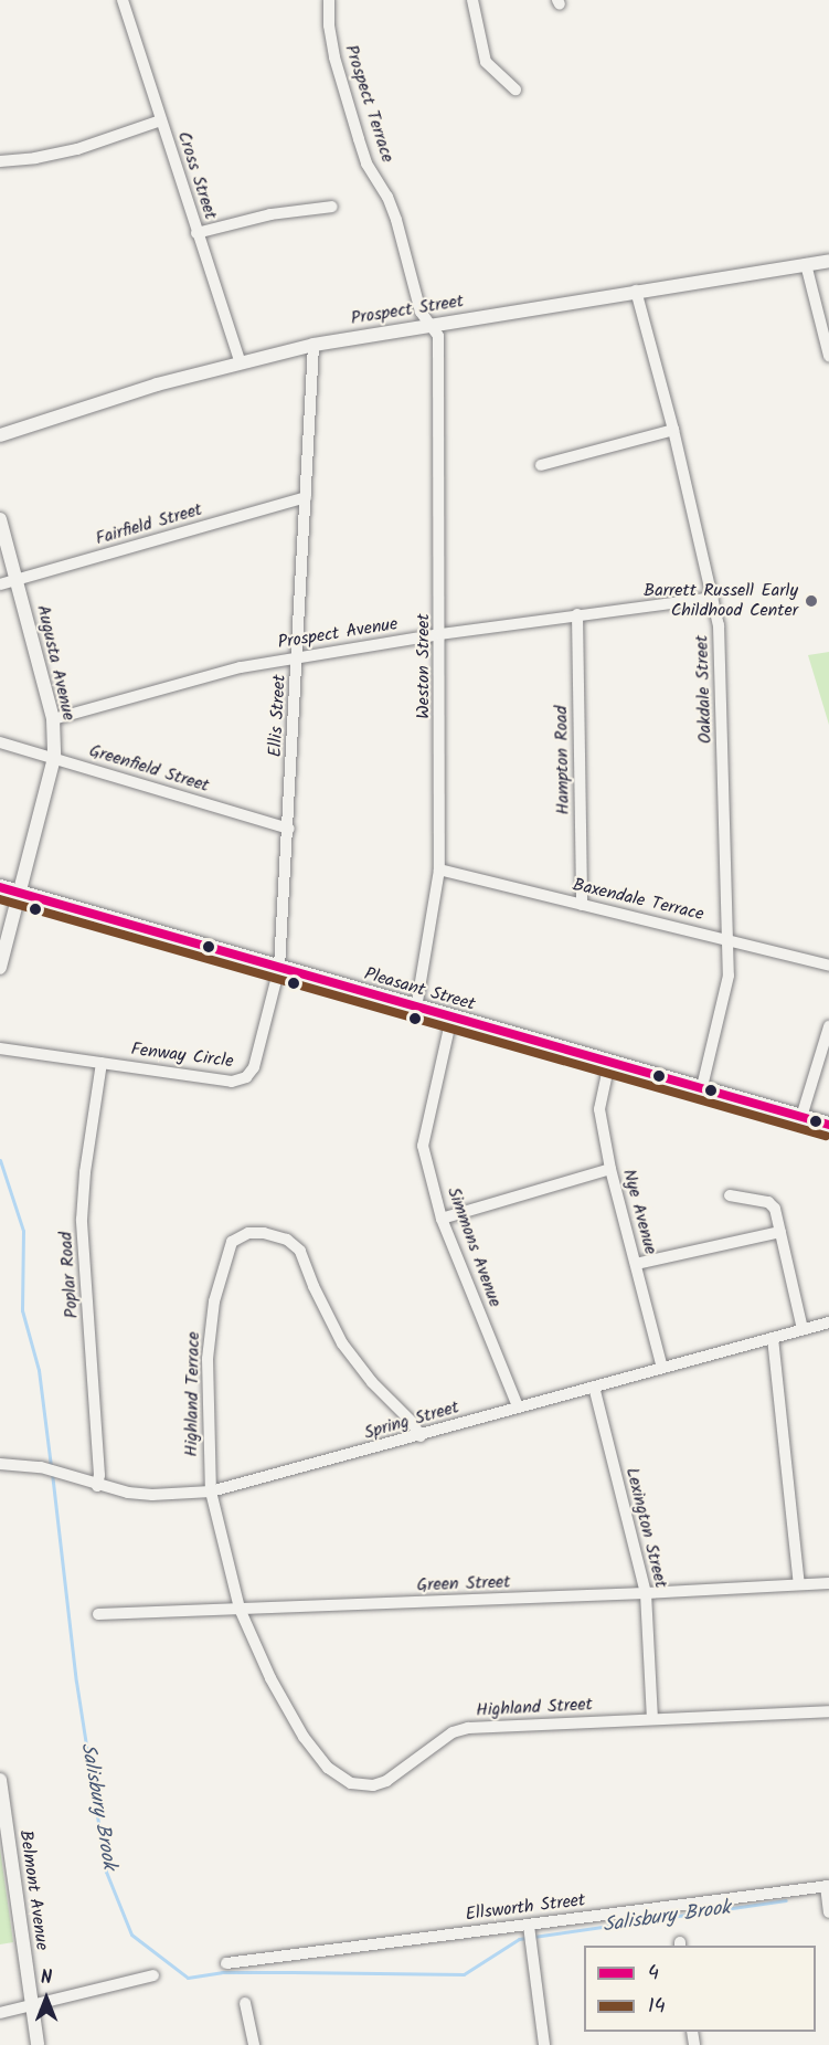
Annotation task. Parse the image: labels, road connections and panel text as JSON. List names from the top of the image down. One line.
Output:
{"streets":{"main road":["Pleasant Street"],"street":["Prospect Terrace","Cross Street","Prospect Street","Fairfield Street","Prospect Avenue","Augusta Avenue","Weston Street","Oakdale Street","Ellis Street","Hampton Road","Greenfield Street","Baxendale Terrace","Fenway Circle","Nye Avenue","Simmons Avenue","Poplar Road","Highland Terrace","Spring Street","Lexington Street","Green Street","Highland Street","Belmont Avenue","Ellsworth Street"]},"crossings":[["Prospect Terrace","Prospect Street"],["Prospect Terrace","Weston Street"],["Cross Street","Prospect Street"],["Prospect Street","Weston Street"],["Prospect Street","Oakdale Street"],["Prospect Street","Ellis Street"],["Fairfield Street","Augusta Avenue"],["Fairfield Street","Ellis Street"],["Prospect Avenue","Augusta Avenue"],["Prospect Avenue","Weston Street"],["Prospect Avenue","Oakdale Street"],["Prospect Avenue","Ellis Street"],["Prospect Avenue","Hampton Road"],["Augusta Avenue","Greenfield Street"],["Augusta Avenue","Pleasant Street"],["Weston Street","Baxendale Terrace"],["Weston Street","Pleasant Street"],["Oakdale Street","Baxendale Terrace"],["Oakdale Street","Pleasant Street"],["Ellis Street","Greenfield Street"],["Ellis Street","Pleasant Street"],["Ellis Street","Fenway Circle"],["Hampton Road","Baxendale Terrace"],["Pleasant Street","Fenway Circle"],["Pleasant Street","Nye Avenue"],["Pleasant Street","Simmons Avenue"],["Fenway Circle","Poplar Road"],["Nye Avenue","Spring Street"],["Simmons Avenue","Spring Street"],["Poplar Road","Spring Street"],["Highland Terrace","Spring Street"],["Highland Terrace","Highland Street"],["Spring Street","Lexington Street"],["Spring Street","Highland Street"],["Lexington Street","Green Street"],["Lexington Street","Highland Street"],["Green Street","Highland Street"]],"water":["Salisbury Brook"],"places":["Barrett Russell Early Childhood Center"],"lines":["transit line 4","transit line 14"],"legend":["4","14"],"north":"top"}
